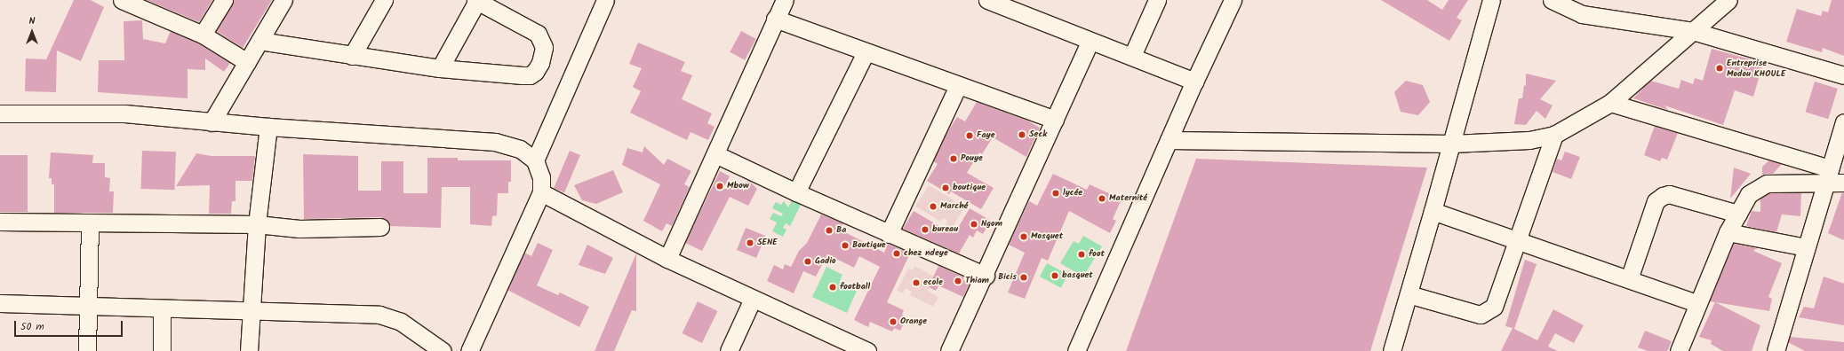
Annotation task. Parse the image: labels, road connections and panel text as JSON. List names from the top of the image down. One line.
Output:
{"places":["Entreprise Modou KHOULE","Seck","Faye","Pouye","Mbow","boutique","lycée","Maternité","Marché","Ngom","bureau","Ba","Mosquet","SENE","Boutique","chez ndeye","foot","Gadio","basquet","Bicis","Thiam","ecole","football","Orange"],"scale_bar":"50 m","north":"top"}
